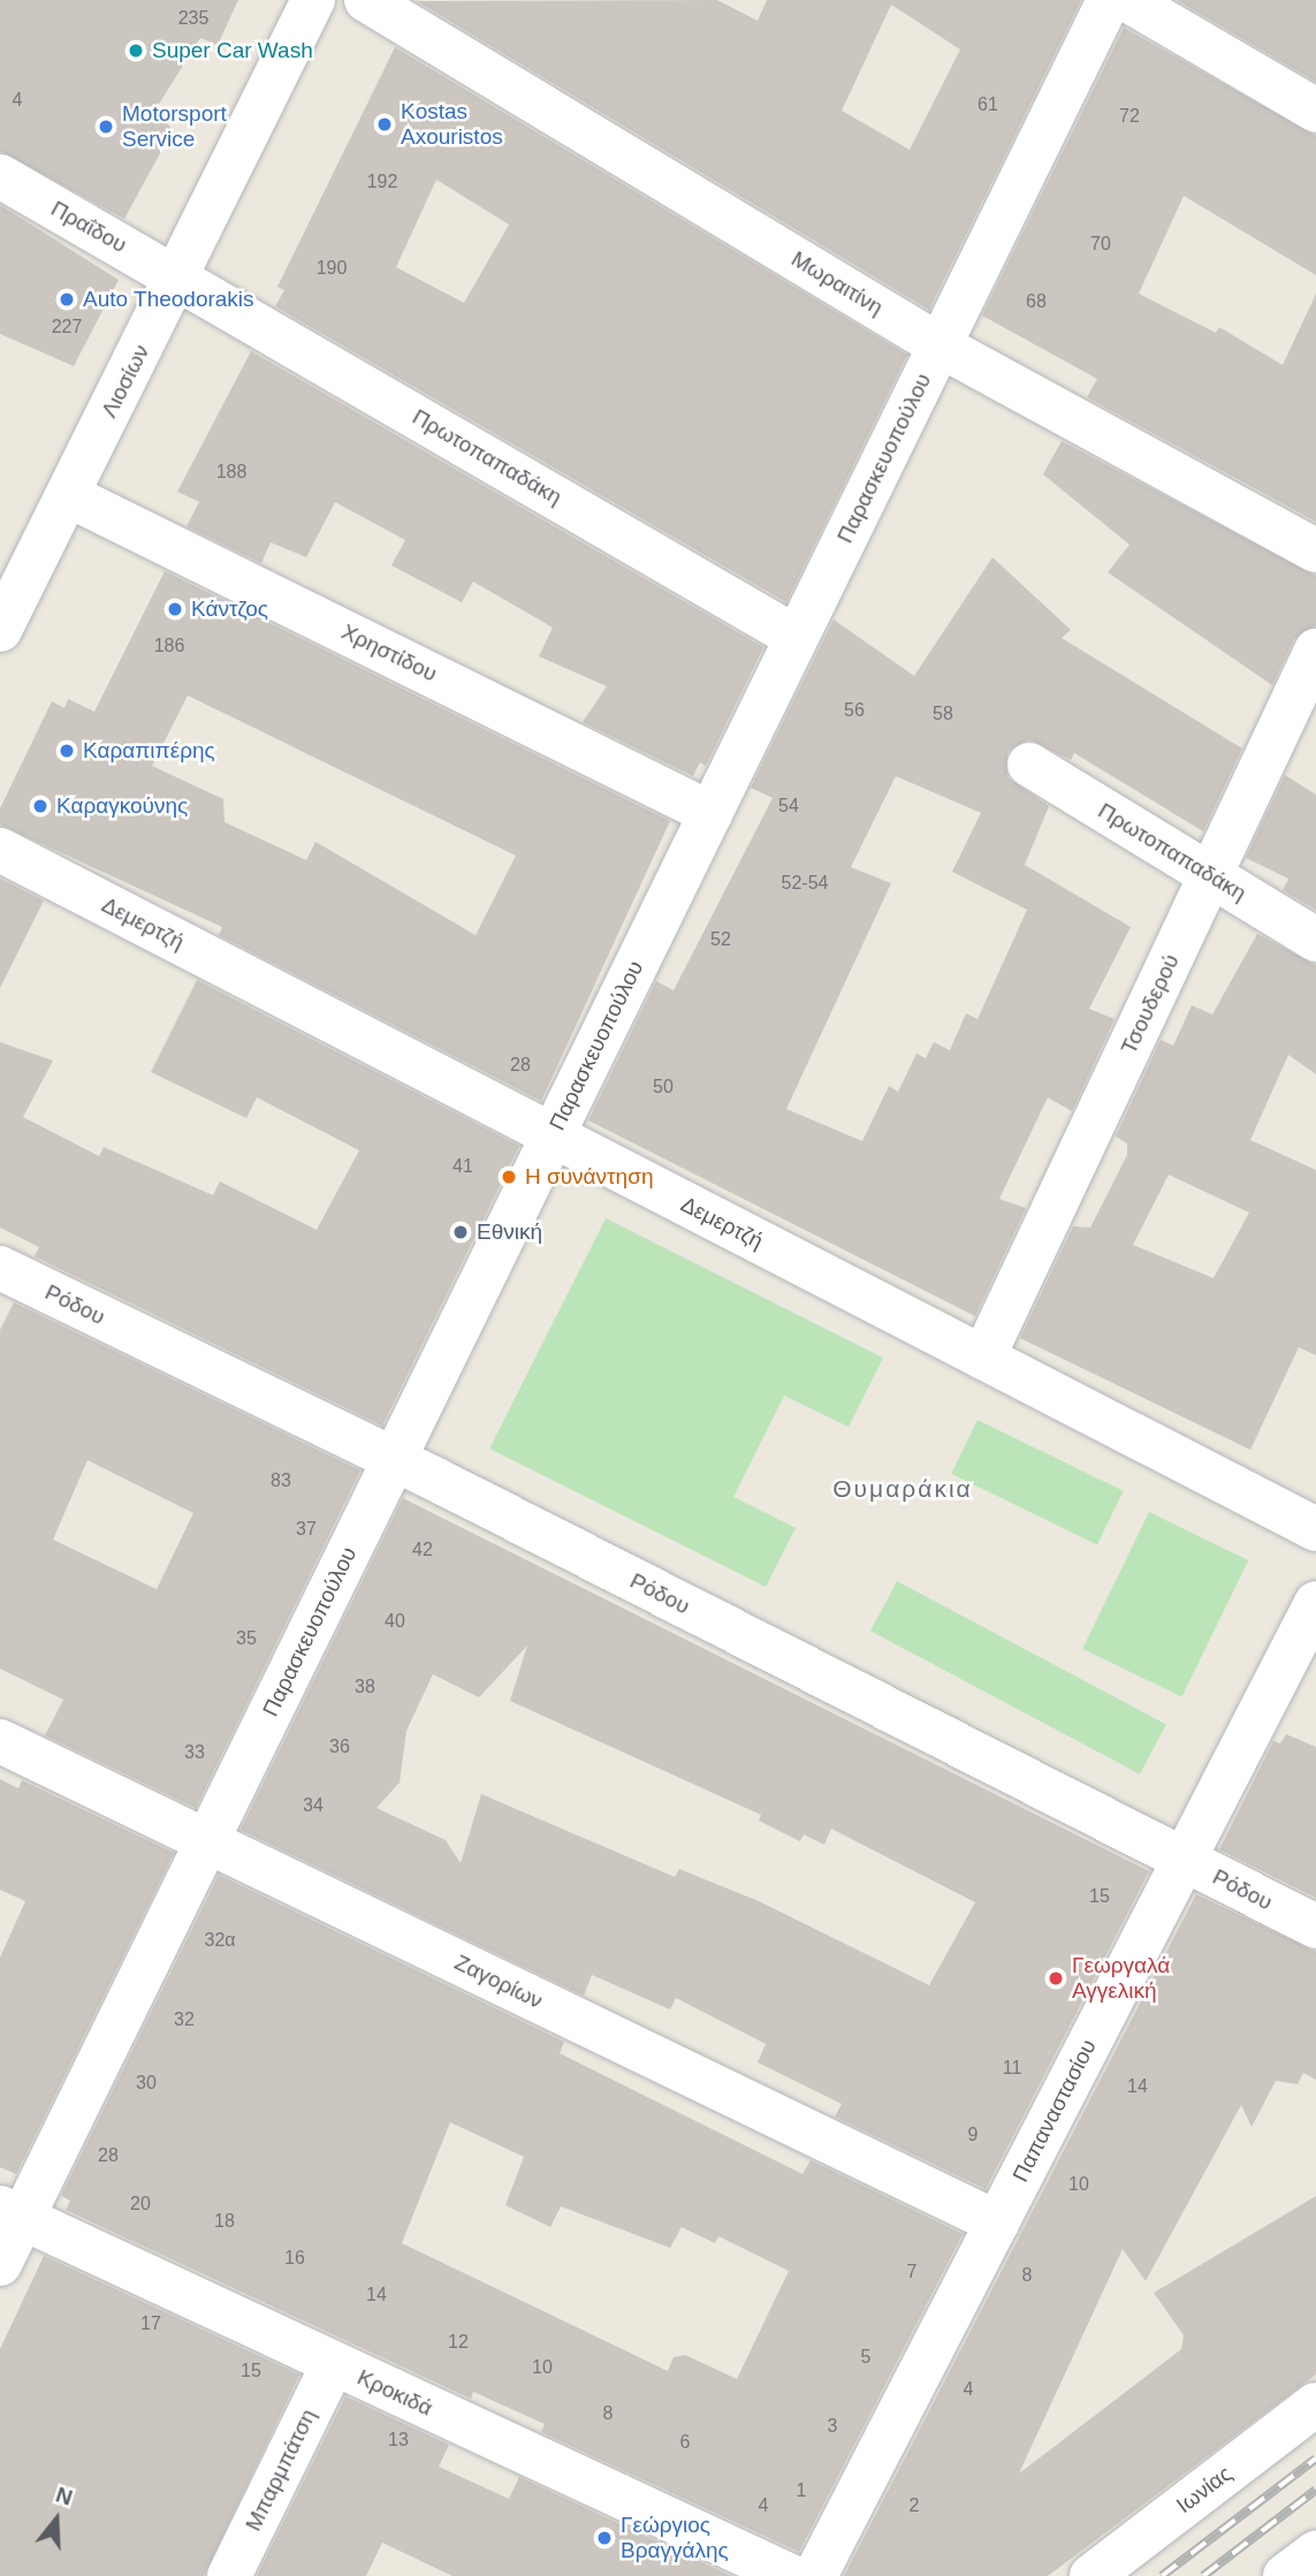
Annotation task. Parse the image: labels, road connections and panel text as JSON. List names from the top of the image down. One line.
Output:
{"streets":{"street":["Πραΐδου","Μωραιτίνη","Λιοσίων","Πρωτοπαπαδάκη","Παρασκευοπούλου","Χρηστίδου","Δεμερτζή","Τσουδερού","Ρόδου","Ζαγορίων","Παπαναστασίου","Κροκιδά","Μπαρμπάτση","Ιωνίας"]},"crossings":[["Πραΐδου","Λιοσίων"],["Πραΐδου","Πρωτοπαπαδάκη"],["Μωραιτίνη","Παρασκευοπούλου"],["Λιοσίων","Πρωτοπαπαδάκη"],["Λιοσίων","Χρηστίδου"],["Πρωτοπαπαδάκη","Παρασκευοπούλου"],["Πρωτοπαπαδάκη","Τσουδερού"],["Παρασκευοπούλου","Χρηστίδου"],["Παρασκευοπούλου","Δεμερτζή"],["Παρασκευοπούλου","Ρόδου"],["Παρασκευοπούλου","Ζαγορίων"],["Παρασκευοπούλου","Κροκιδά"],["Δεμερτζή","Τσουδερού"],["Ρόδου","Παπαναστασίου"],["Ζαγορίων","Παπαναστασίου"],["Κροκιδά","Μπαρμπάτση"]],"districts":["Θυμαράκια"],"places":["Super Car Wash","Kostas Axouristos","Motorsport Service","Auto Theodorakis","Κάντζος","Καραπιπέρης","Καραγκούνης","Η συνάντηση","Εθνική","Γεωργαλά Αγγελική","Γεώργιος Βραγγάλης"],"house_numbers":["235","4","61","72","192","70","190","68","227","188","186","56","58","54","52-54","52","28","50","41","83","37","42","40","35","38","36","33","34","15","32α","32","11","30","14","9","28","10","20","18","16","7","8","14","17","12","5","10","15","4","8","3","13","6","1","4","2"],"north":"top"}
